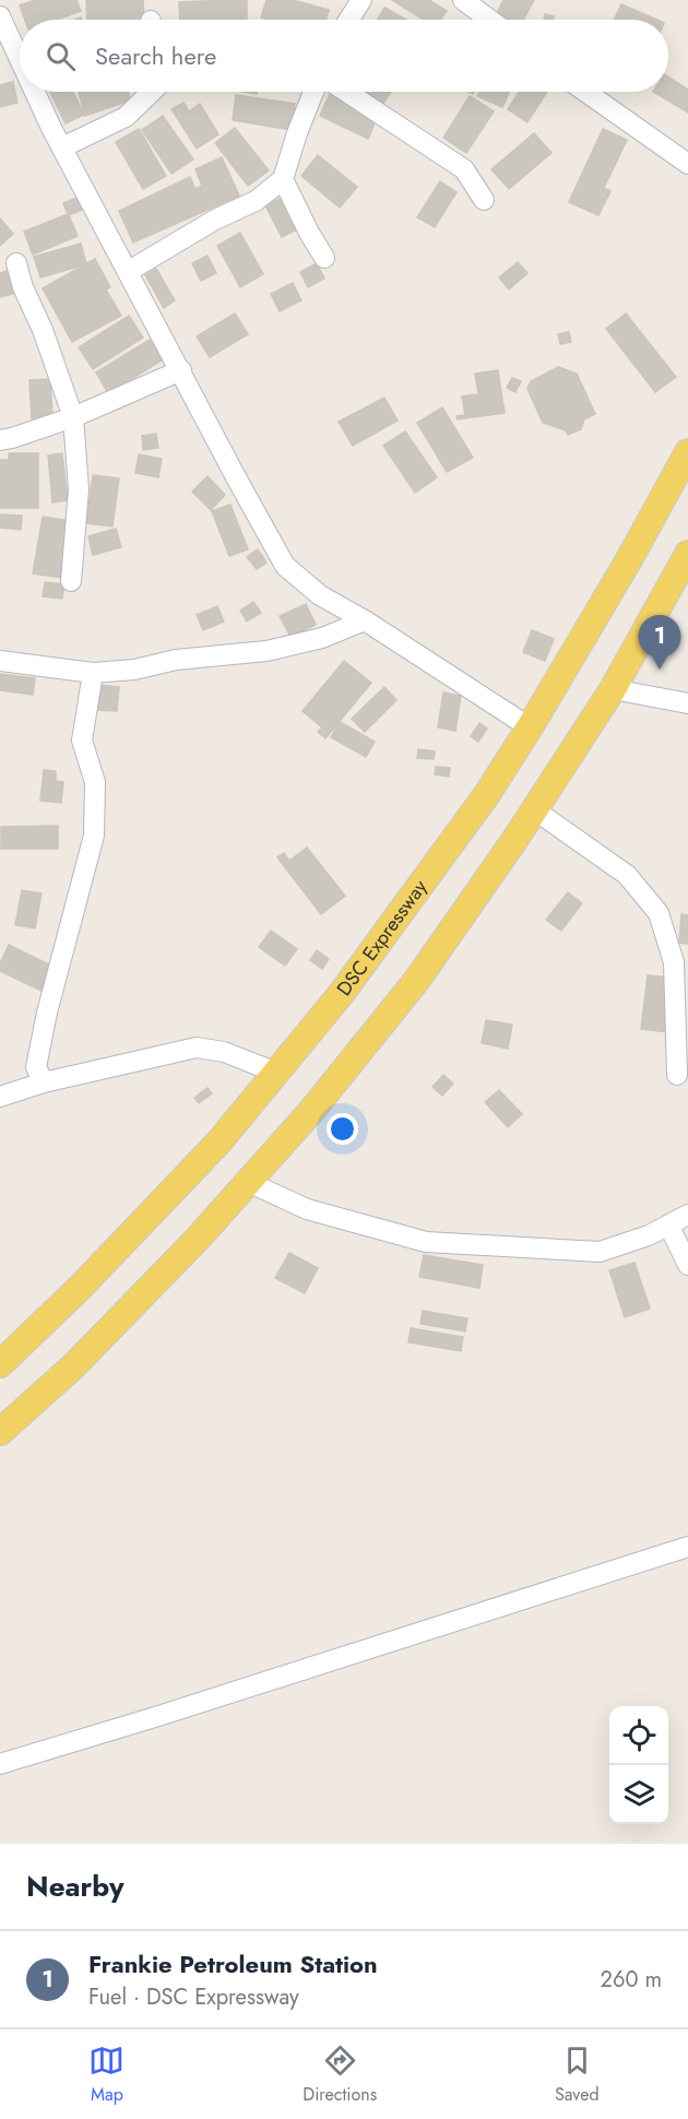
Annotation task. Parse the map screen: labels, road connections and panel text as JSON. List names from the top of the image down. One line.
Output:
{"streets":{"main road":["DSC Expressway"]},"page":{"search":"Search here","pins":"1","heading":"Nearby","list":[{"mark":"1","name":"Frankie Petroleum Station","note":"Fuel · DSC Expressway","value":"260 m"}],"nav":["Map","Directions","Saved"]}}
